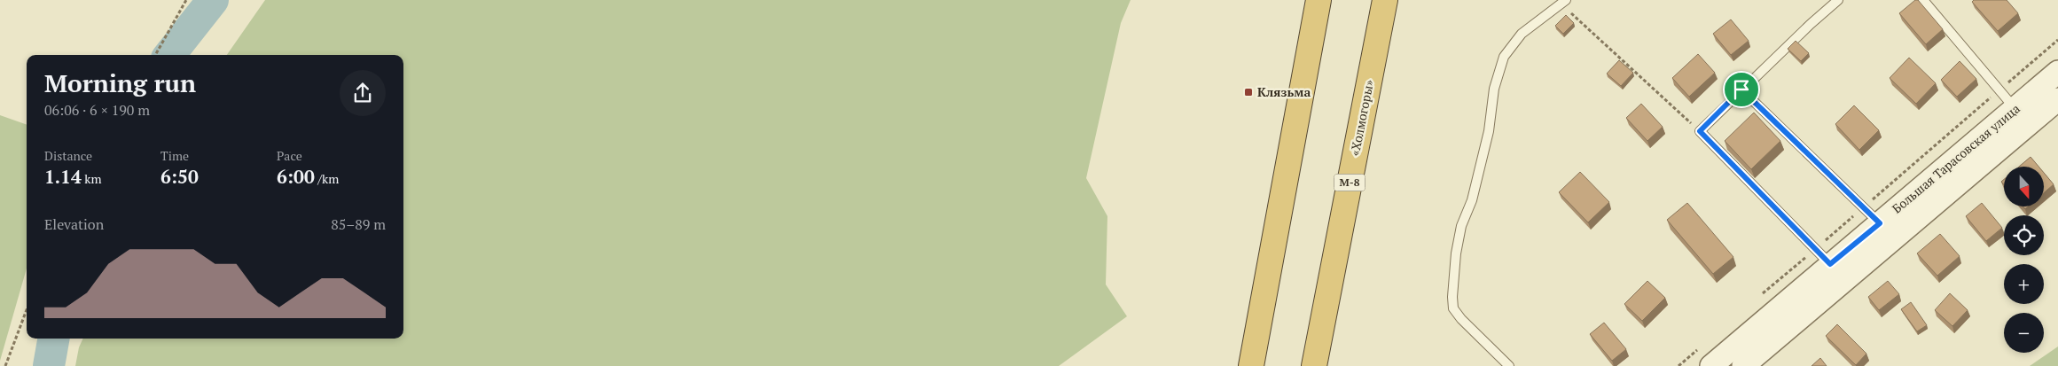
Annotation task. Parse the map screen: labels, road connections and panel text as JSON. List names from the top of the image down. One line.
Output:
{"streets":{"highway":["«Холмогоры»","М-8"],"street":["Большая Тарасовская улица"]},"places":{"transit":["Клязьма"]},"north":"bottom","page":{"heading":["Morning run","06:06 · 6 × 190 m"],"stats":[["Distance","1.14 km"],["Time","6:50"],["Pace","6:00 /km"]],"map_buttons":["+","−"],"chart":["Elevation","85–89 m"]}}
